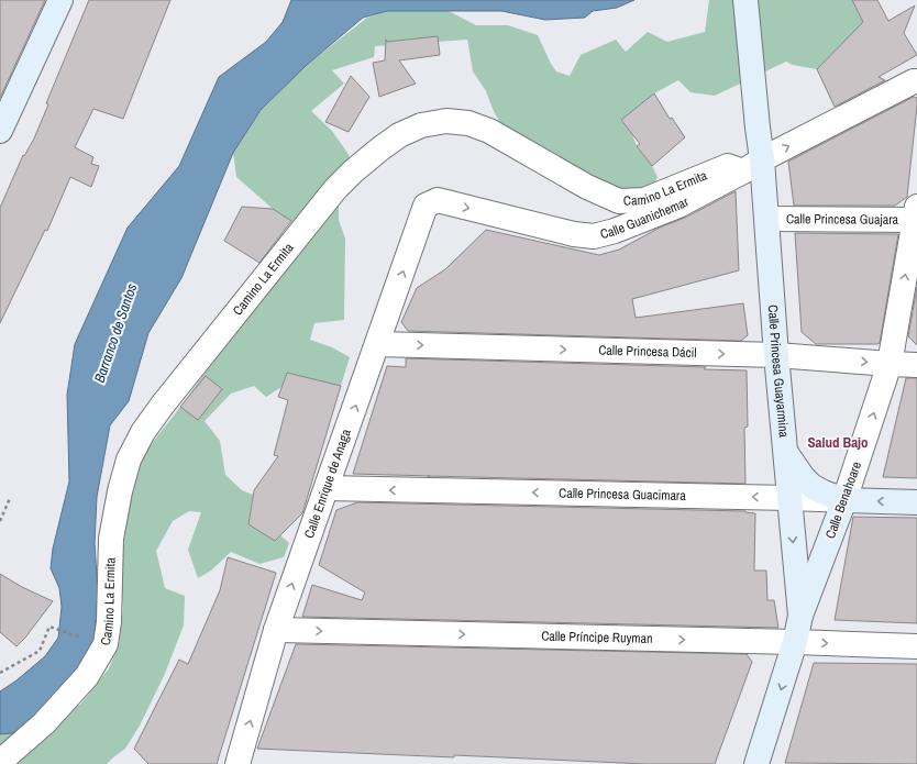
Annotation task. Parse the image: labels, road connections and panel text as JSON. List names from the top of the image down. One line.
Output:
{"streets":{"street":["Camino La Ermita","Calle Guanichemar","Calle Princesa Guajara","Calle Princesa Dácil","Calle Princesa Guayarmina","Calle Enrique de Anaga","Calle Princesa Guacimara","Calle Benahoare","Calle Príncipe Ruyman"]},"crossings":[["Camino La Ermita","Calle Guanichemar"],["Camino La Ermita","Calle Princesa Guayarmina"],["Calle Guanichemar","Calle Princesa Guayarmina"],["Calle Guanichemar","Calle Enrique de Anaga"],["Calle Princesa Guajara","Calle Princesa Guayarmina"],["Calle Princesa Guajara","Calle Benahoare"],["Calle Princesa Dácil","Calle Princesa Guayarmina"],["Calle Princesa Dácil","Calle Enrique de Anaga"],["Calle Princesa Dácil","Calle Benahoare"],["Calle Princesa Guayarmina","Calle Princesa Guacimara"],["Calle Princesa Guayarmina","Calle Benahoare"],["Calle Enrique de Anaga","Calle Princesa Guacimara"],["Calle Enrique de Anaga","Calle Príncipe Ruyman"],["Calle Princesa Guacimara","Calle Benahoare"],["Calle Benahoare","Calle Príncipe Ruyman"]],"one_way":["Calle Guanichemar","Calle Princesa Dácil","Calle Enrique de Anaga","Calle Princesa Guacimara","Calle Príncipe Ruyman"],"districts":["Salud Bajo"],"water":["Barranco de Santos"]}
